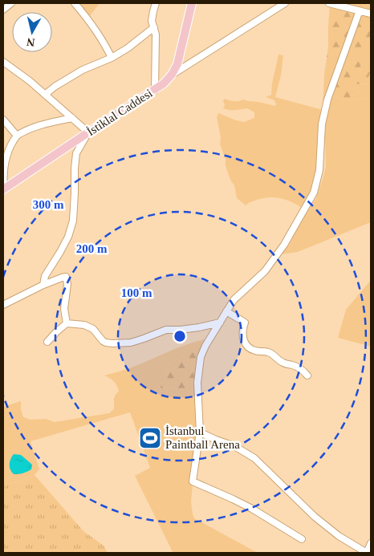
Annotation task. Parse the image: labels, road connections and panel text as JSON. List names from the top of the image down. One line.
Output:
{"streets":{"main road":["İstiklal Caddesi"]},"places":{"sports":["İstanbul Paintball Arena"]},"north":"bottom","rings":["300 m","200 m","100 m"]}
